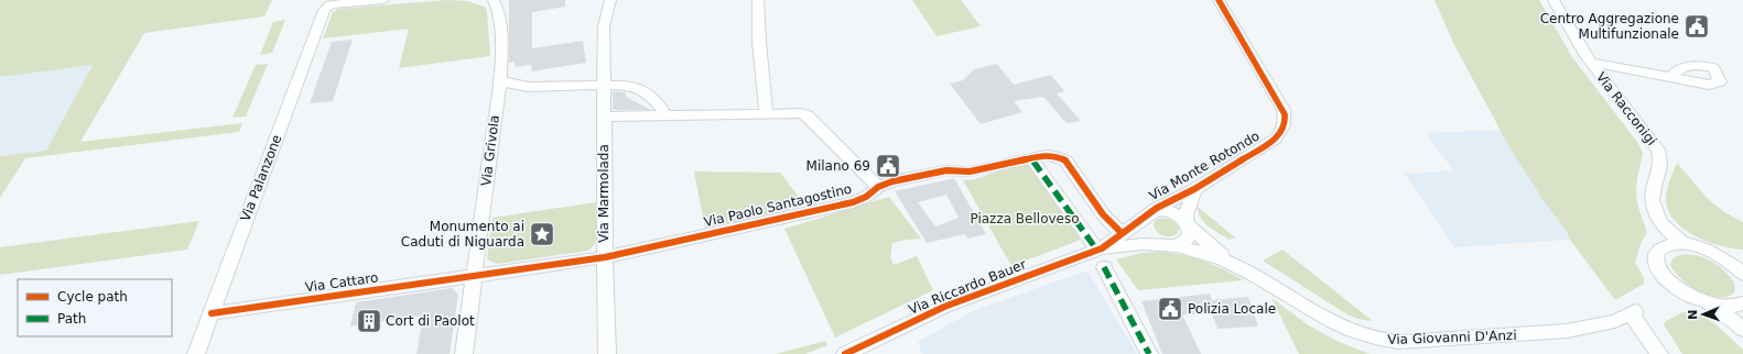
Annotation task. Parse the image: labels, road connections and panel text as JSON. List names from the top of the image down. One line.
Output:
{"streets":{"street":["Via Racconigi","Via Grivola","Via Monte Rotondo","Via Palanzone","Via Marmolada","Via Paolo Santagostino","Via Cattaro","Via Riccardo Bauer","Via Giovanni D'Anzi"]},"crossings":[["Via Grivola","Via Paolo Santagostino"],["Via Grivola","Via Cattaro"],["Via Monte Rotondo","Via Riccardo Bauer"],["Via Monte Rotondo","Via Giovanni D'Anzi"],["Via Palanzone","Via Cattaro"],["Via Marmolada","Via Paolo Santagostino"],["Via Paolo Santagostino","Via Cattaro"]],"parks":["Piazza Belloveso"],"places":{"public building":["Centro Aggregazione Multifunzionale","Milano 69","Polizia Locale"],"place":["Monumento ai Caduti di Niguarda"],"building":["Cort di Paolot"]},"legend":["Cycle path","Path"],"north":"left"}
